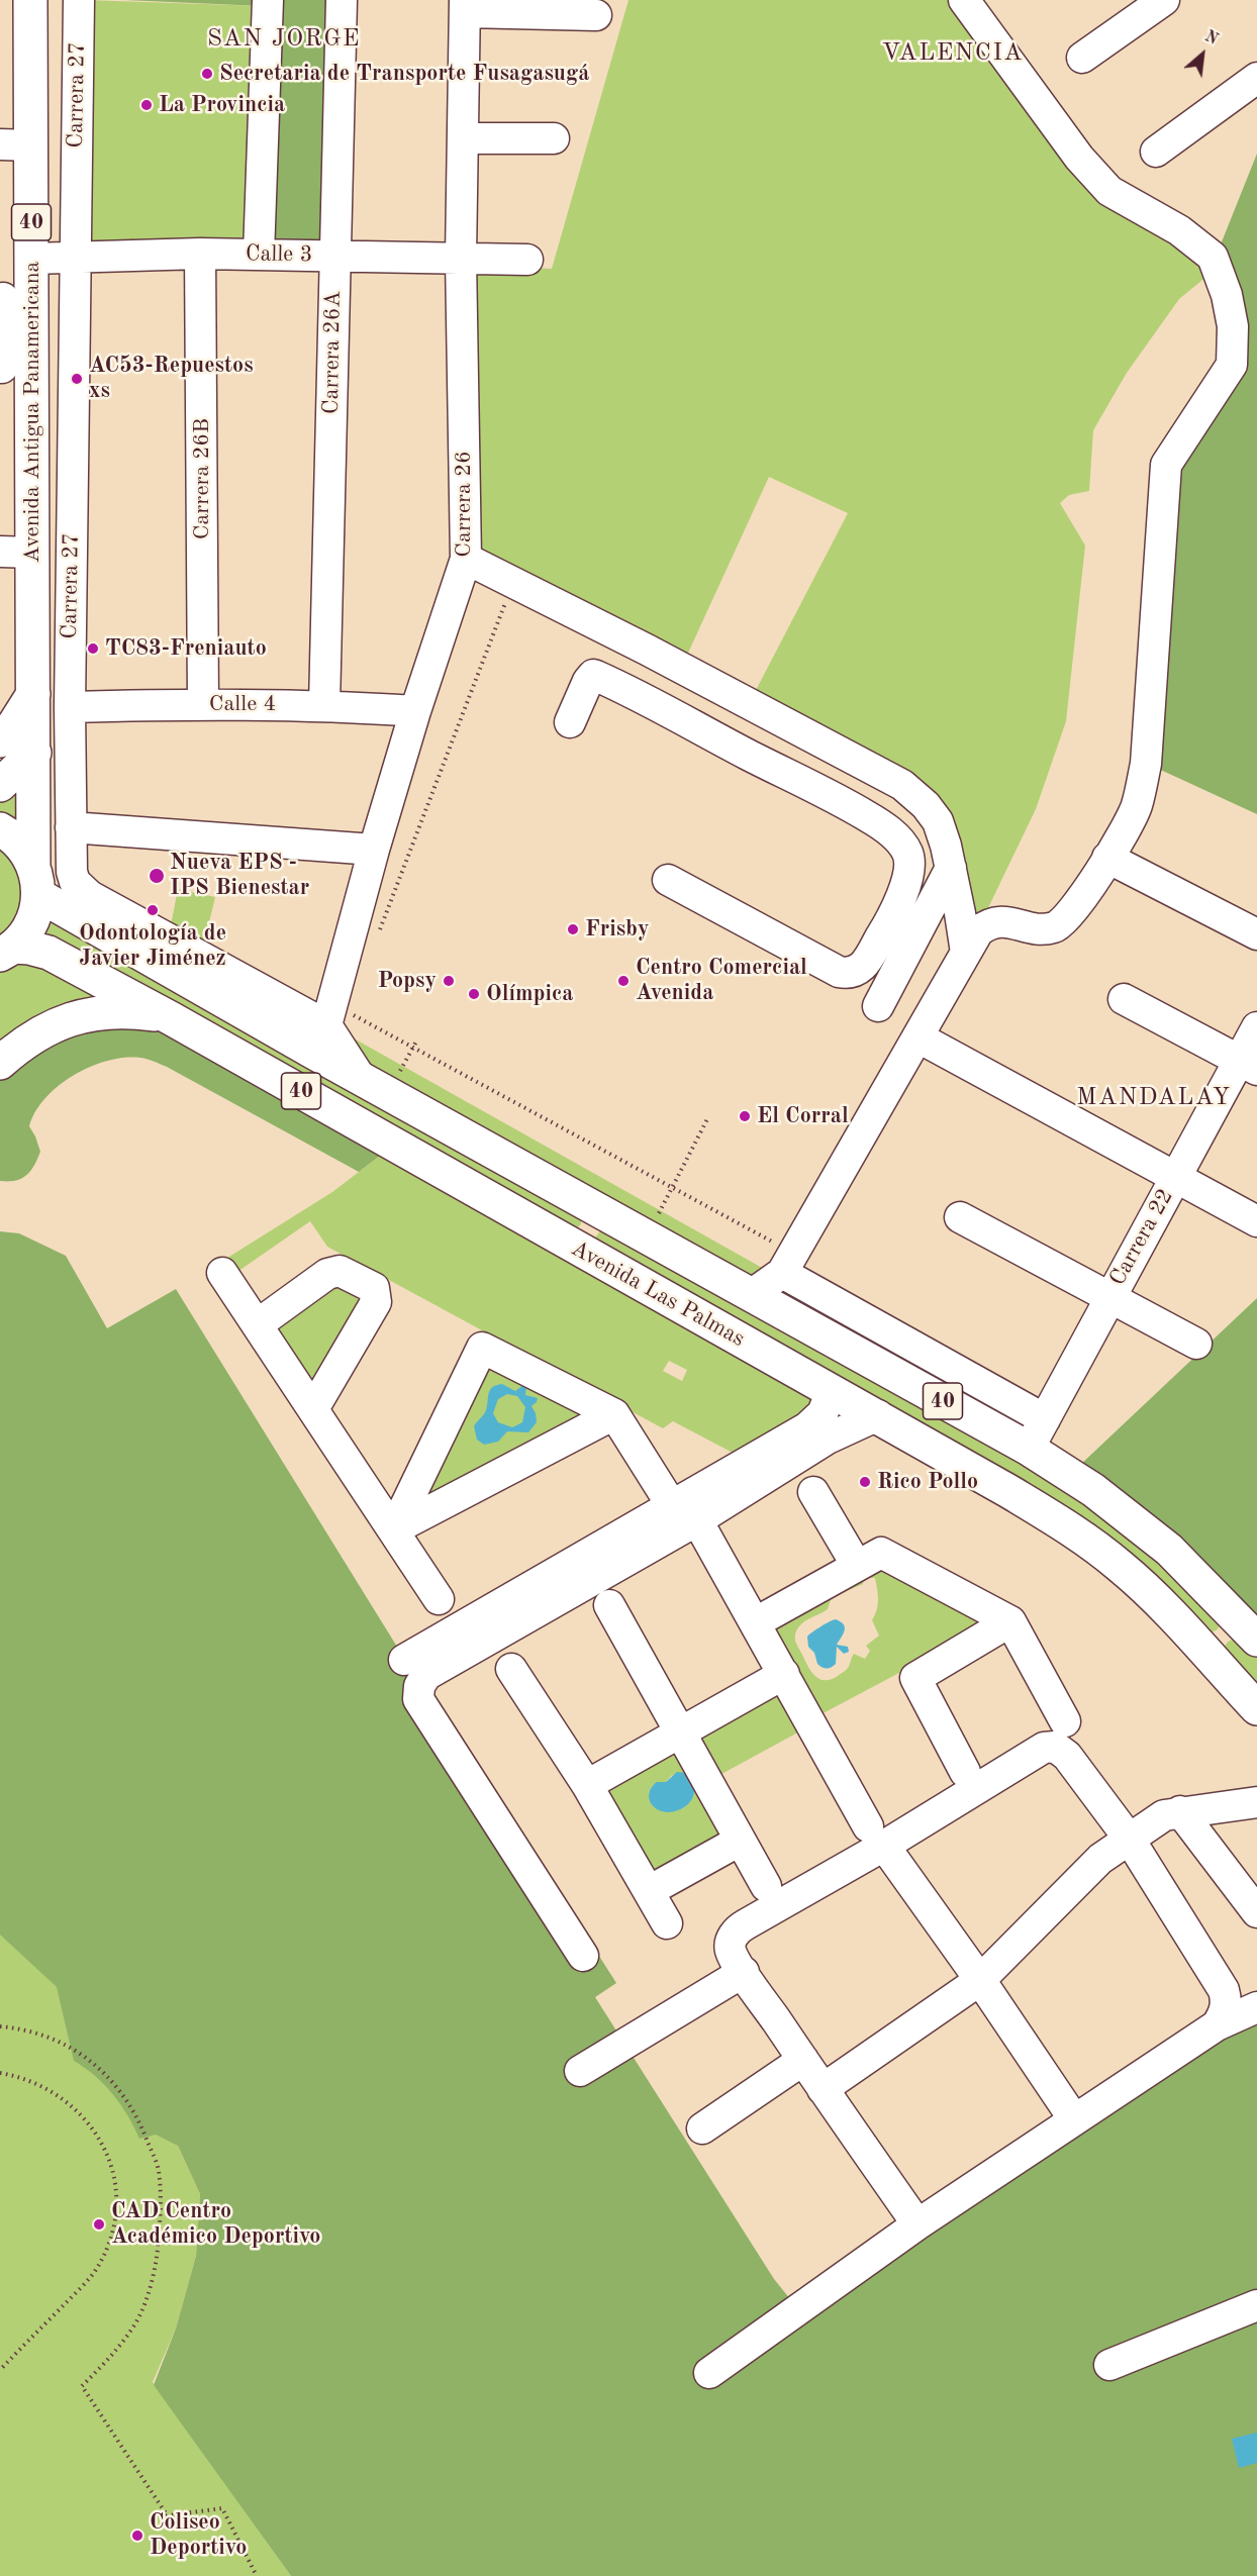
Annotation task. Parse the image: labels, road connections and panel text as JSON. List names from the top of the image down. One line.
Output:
{"streets":{"main road":["40","Avenida Antigua Panamericana","Avenida Las Palmas"],"street":["Carrera 27","Calle 3","Carrera 26A","Carrera 26B","Carrera 26","Calle 4","Carrera 22"]},"crossings":[["Carrera 27","Calle 3"],["Carrera 27","Carrera 26"],["Carrera 27","Calle 4"],["Carrera 27","Avenida Las Palmas"],["40","Avenida Antigua Panamericana"],["40","Avenida Las Palmas"],["Calle 3","Carrera 26A"],["Calle 3","Avenida Antigua Panamericana"],["Calle 3","Carrera 26B"],["Calle 3","Carrera 26"],["Carrera 26A","Calle 4"],["Avenida Antigua Panamericana","Avenida Las Palmas"],["Carrera 26B","Calle 4"],["Carrera 26","Calle 4"],["Carrera 26","Avenida Las Palmas"],["Carrera 22","Avenida Las Palmas"]],"districts":["SAN JORGE","VALENCIA","MANDALAY"],"places":["Secretaria de Transporte Fusagasugá","La Provincia","AC53-Repuestos xs","TC83-Freniauto","Nueva EPS - IPS Bienestar","Odontología de Javier Jiménez","Frisby","Popsy","Centro Comercial Avenida","Olímpica","El Corral","Rico Pollo","CAD Centro Académico Deportivo","Coliseo Deportivo"],"north":"top right"}
